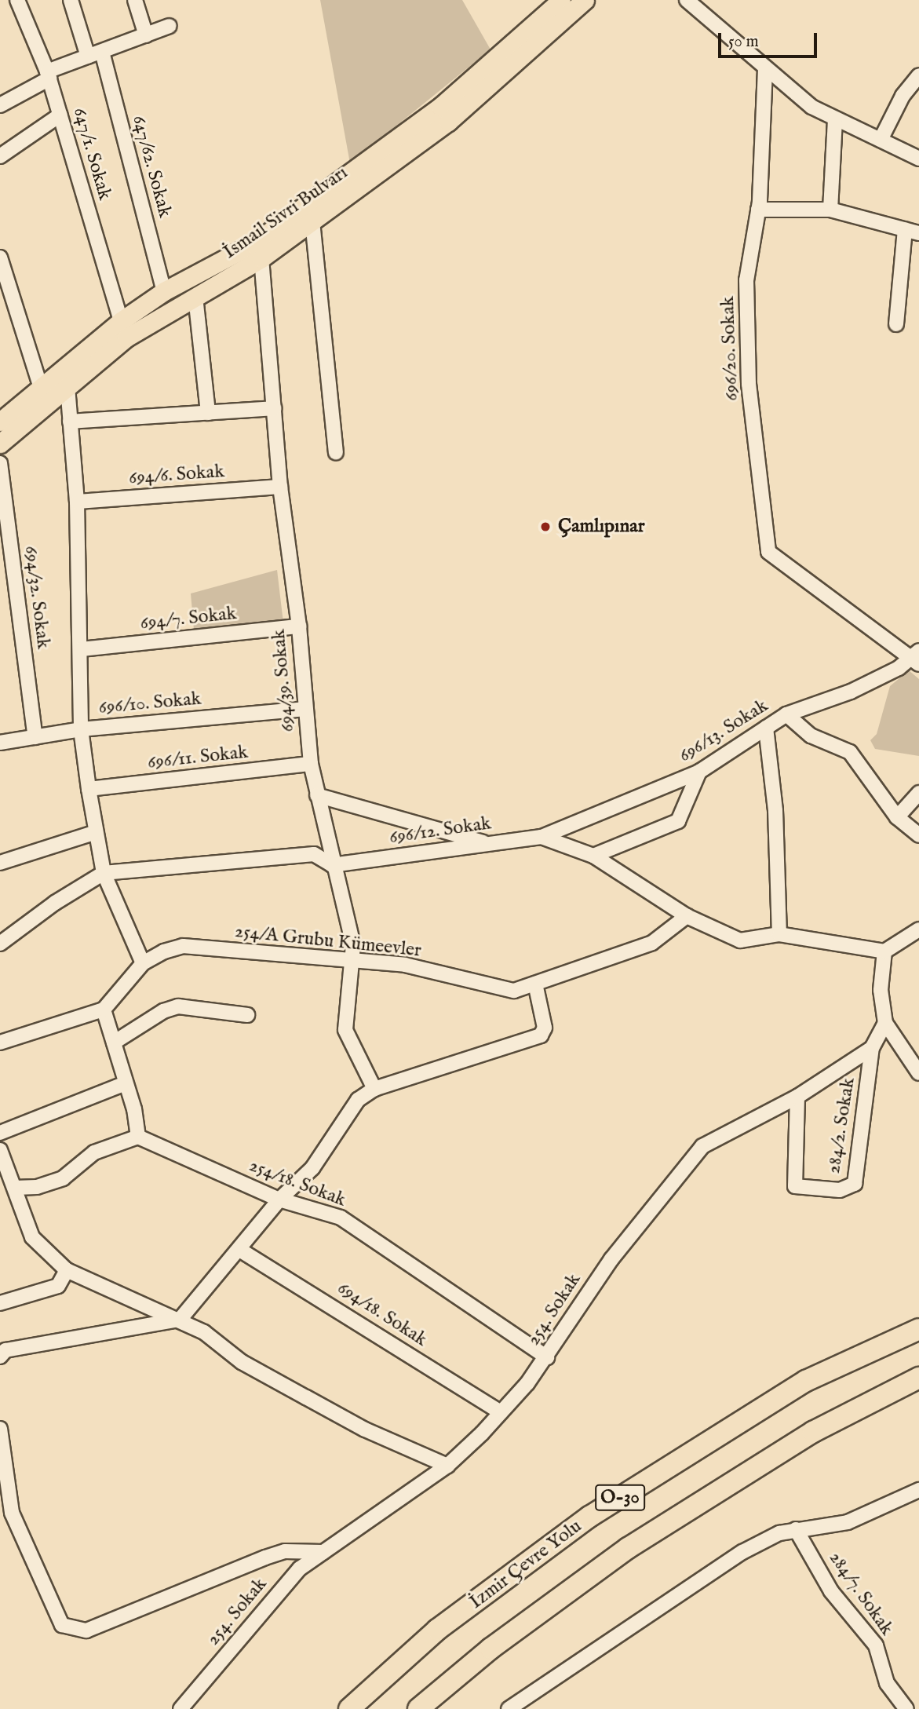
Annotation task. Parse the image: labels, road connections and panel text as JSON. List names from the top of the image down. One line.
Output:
{"streets":{"highway":["O-30","İzmir Çevre Yolu"],"main road":["İsmail Sivri Bulvarı"],"street":["647/1. Sokak","647/62. Sokak","696/20. Sokak","694/6. Sokak","694/32. Sokak","694/7. Sokak","694/39. Sokak","696/10. Sokak","696/13. Sokak","696/11. Sokak","696/12. Sokak","254/A Grubu Kümeevler","284/2. Sokak","254/18. Sokak","254. Sokak","694/18. Sokak","284/7. Sokak"]},"crossings":[["647/1. Sokak","İsmail Sivri Bulvarı"],["647/62. Sokak","İsmail Sivri Bulvarı"],["İsmail Sivri Bulvarı","694/39. Sokak"],["694/6. Sokak","694/39. Sokak"],["694/32. Sokak","696/10. Sokak"],["694/7. Sokak","694/39. Sokak"],["694/39. Sokak","696/10. Sokak"],["694/39. Sokak","696/11. Sokak"],["694/39. Sokak","696/12. Sokak"],["694/39. Sokak","254/A Grubu Kümeevler"],["696/13. Sokak","696/12. Sokak"],["696/12. Sokak","254/A Grubu Kümeevler"],["284/2. Sokak","254. Sokak"],["254/18. Sokak","254. Sokak"],["254. Sokak","694/18. Sokak"]],"places":["Çamlıpınar"],"scale_bar":"50 m"}
